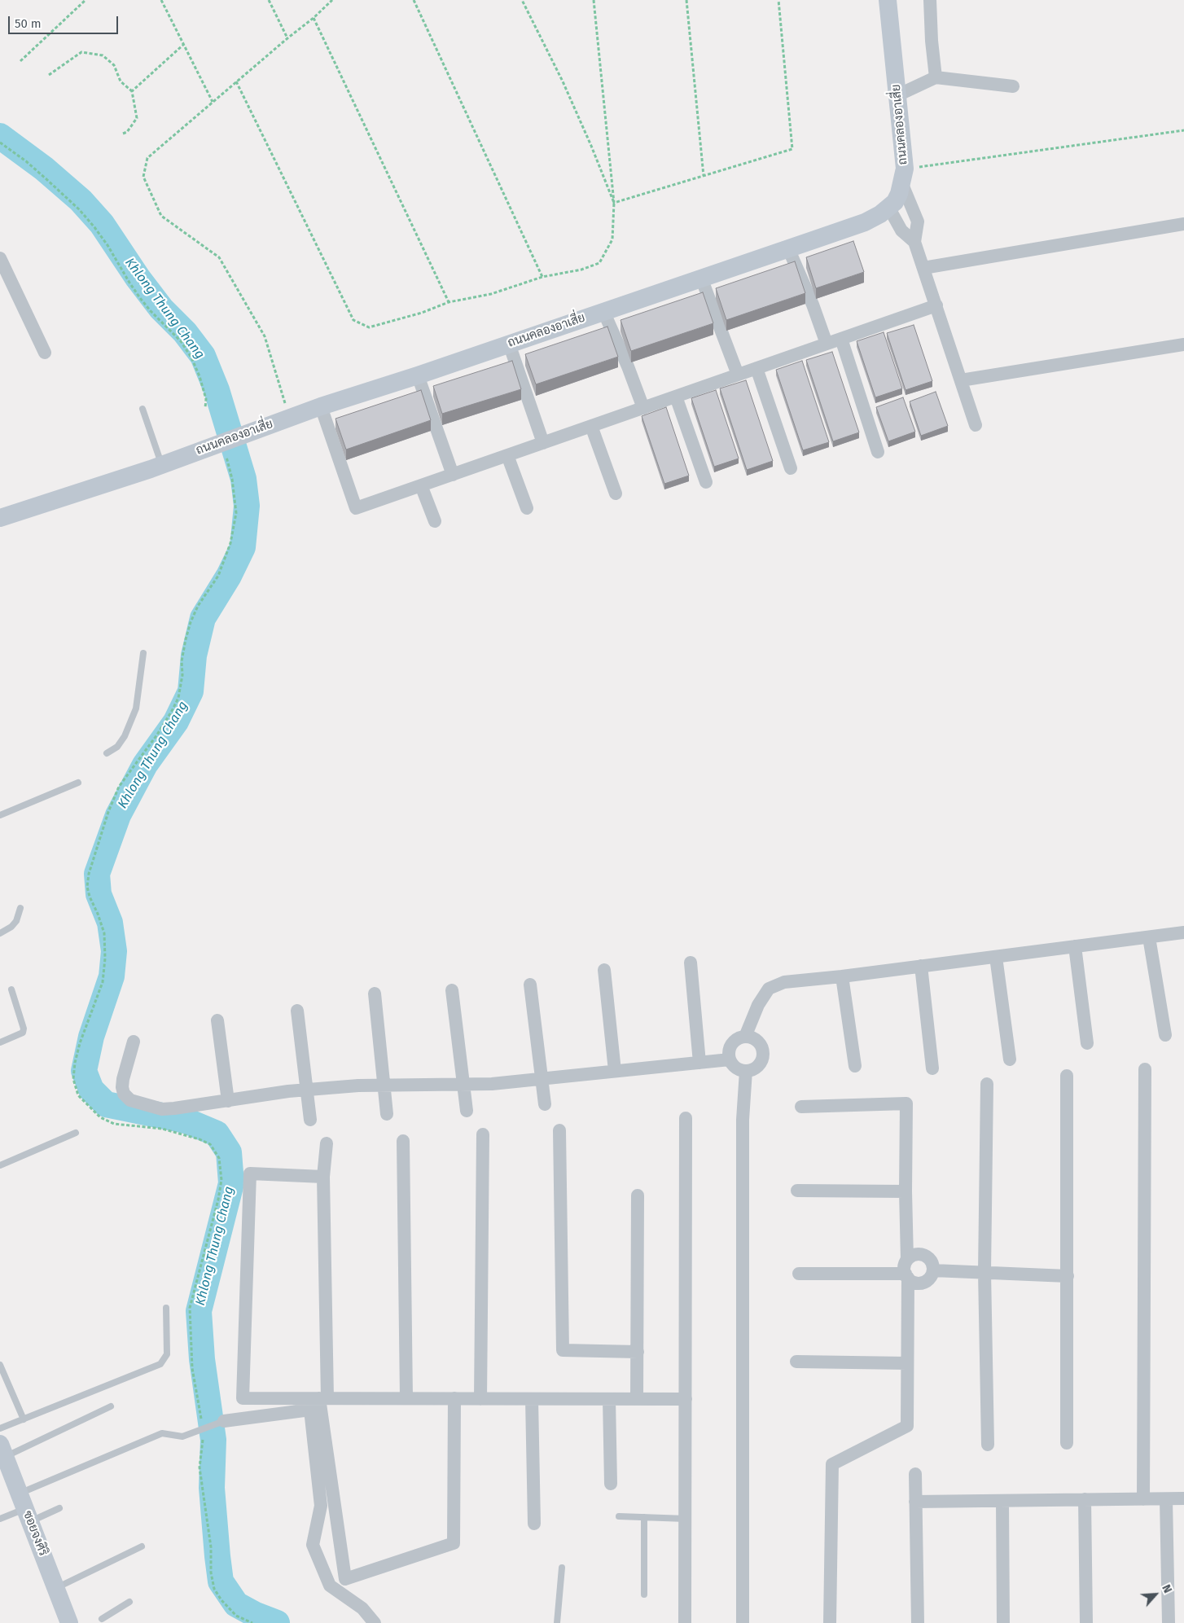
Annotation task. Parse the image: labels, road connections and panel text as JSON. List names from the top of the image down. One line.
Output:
{"streets":{"street":["ถนนคลองอาเสี่ย","ซอยจงศิริ"]},"water":["Khlong Thung Chang"],"scale_bar":"50 m","north":"top right"}
